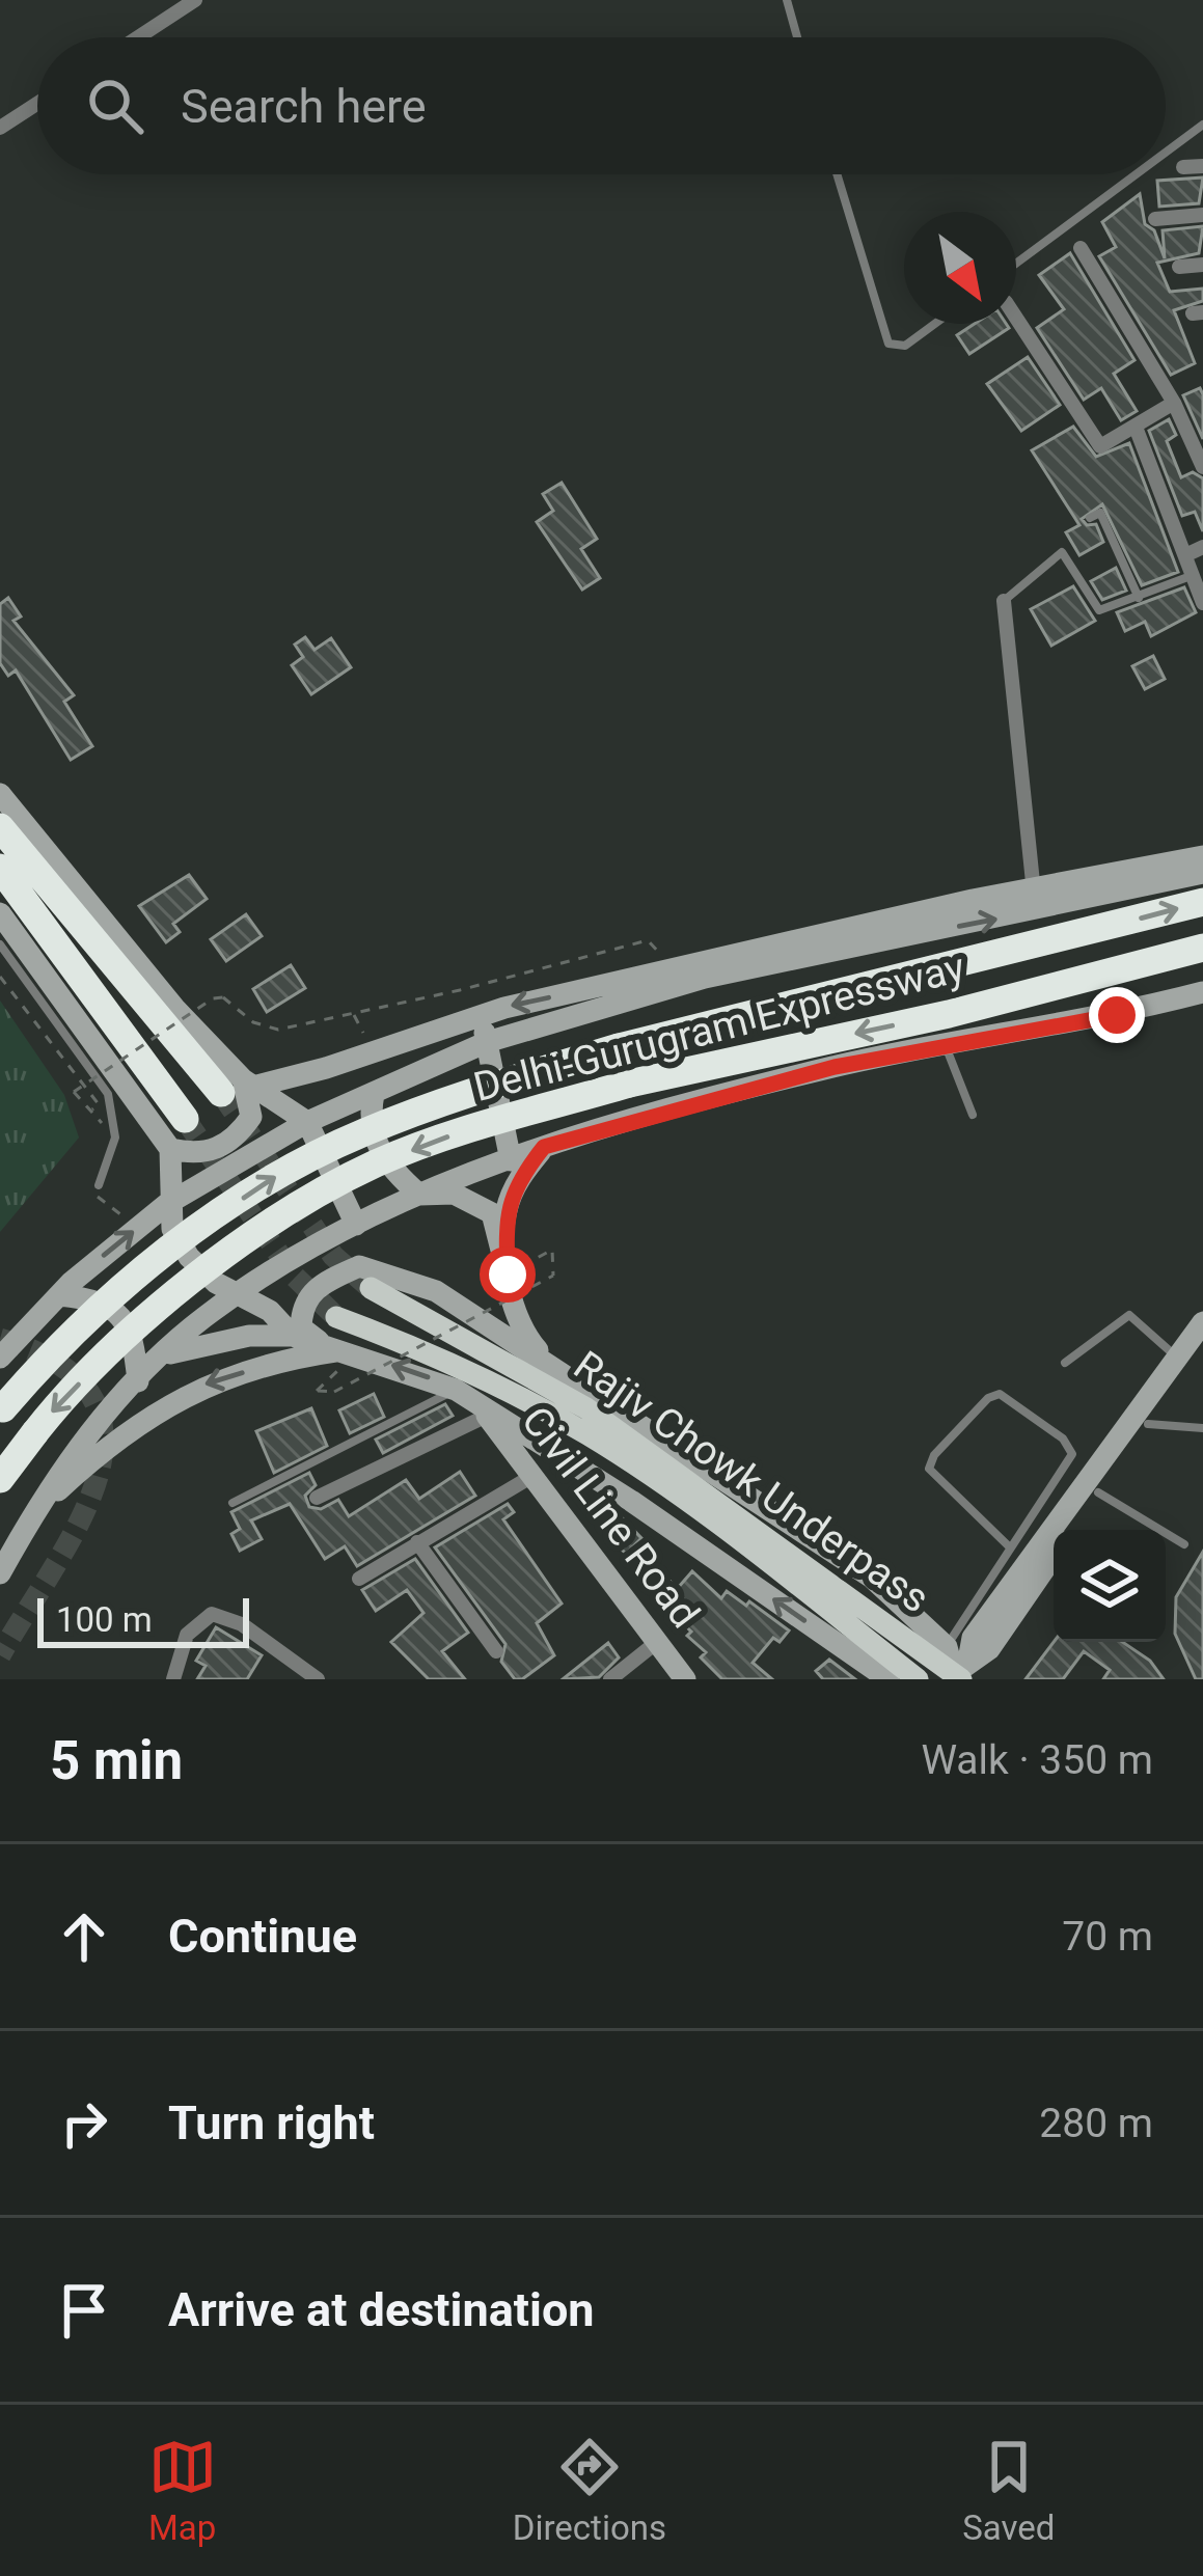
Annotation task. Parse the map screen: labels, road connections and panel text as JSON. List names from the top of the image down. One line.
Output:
{"streets":{"highway":["Delhi-Gurugram Expressway"],"main road":["Rajiv Chowk Underpass","Civil Line Road"]},"scale_bar":"100 m","north":"bottom right","page":{"search":"Search here","scale":"100 m","heading":["5 min","Walk · 350 m"],"list":[["Continue","70 m"],["Turn right","280 m"],"Arrive at destination"],"nav":["Map","Directions","Saved"]}}
